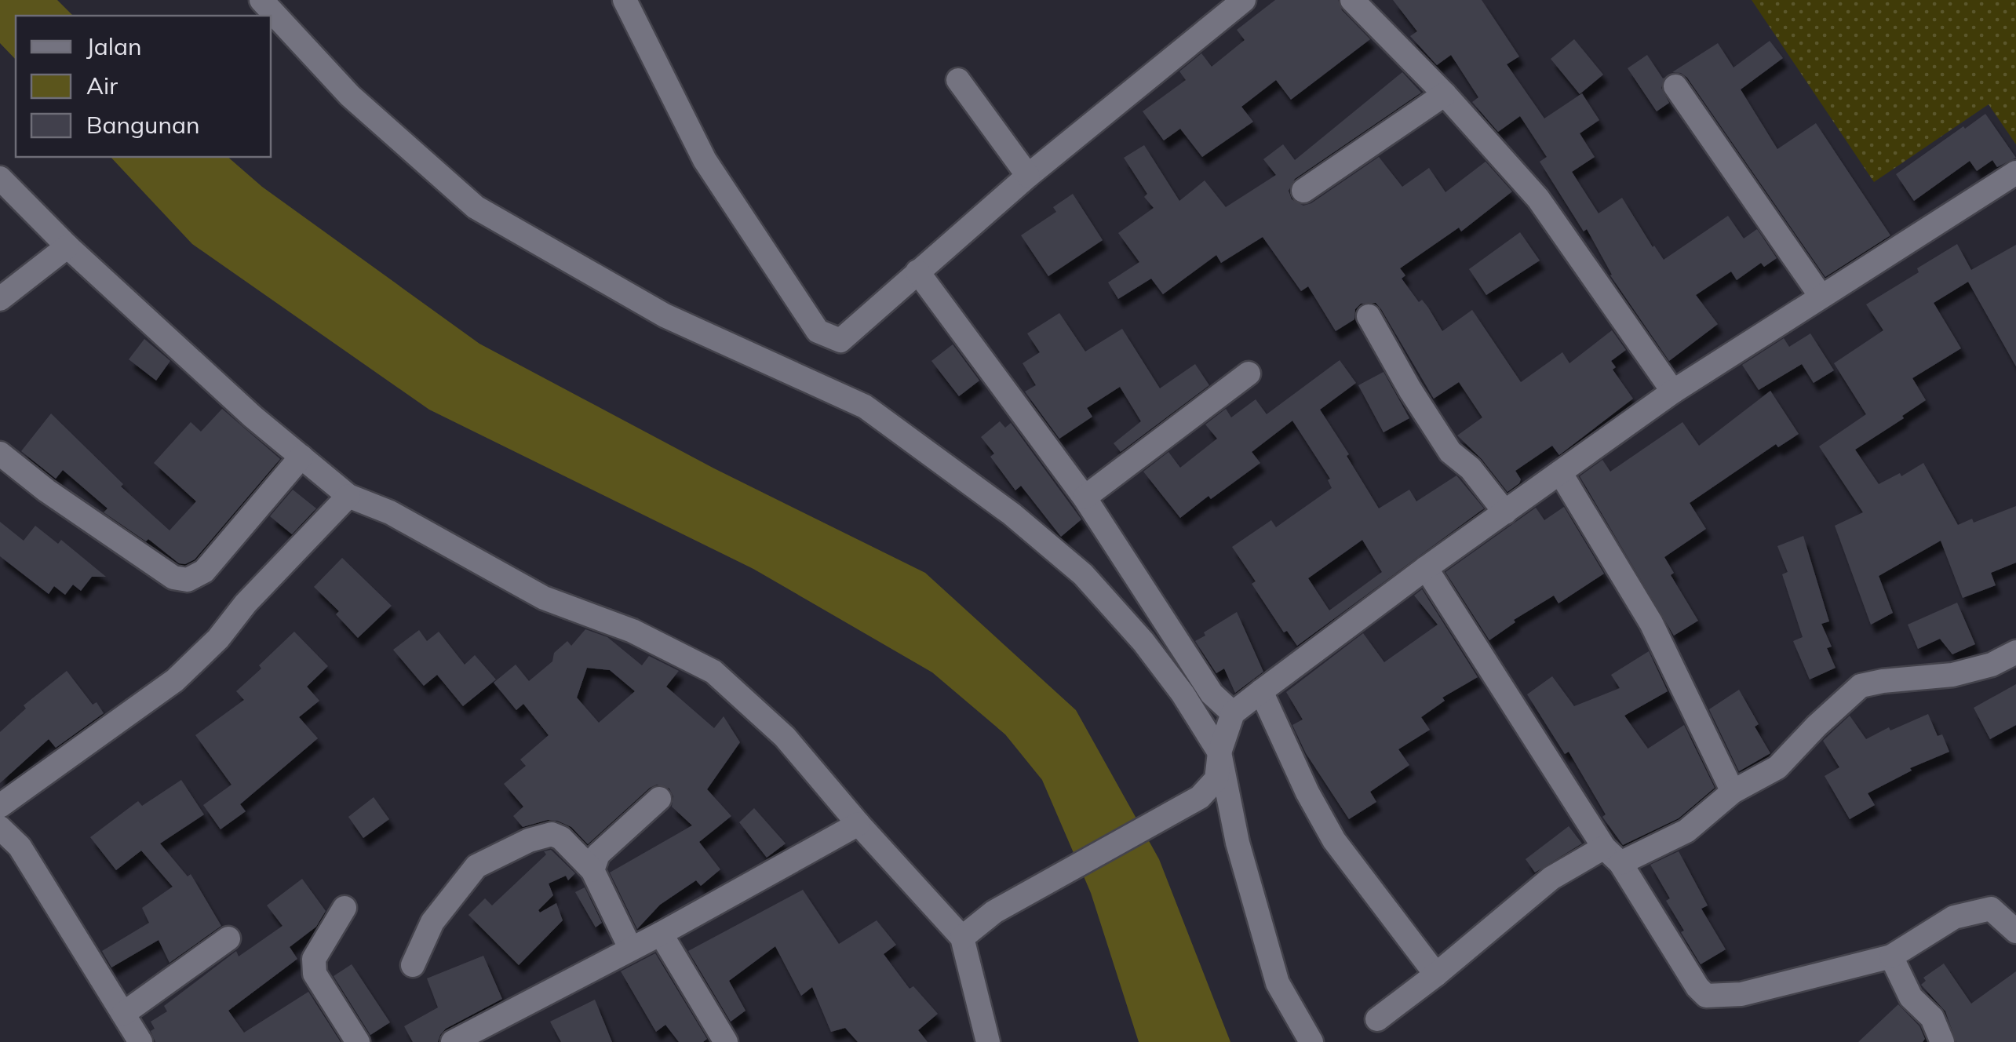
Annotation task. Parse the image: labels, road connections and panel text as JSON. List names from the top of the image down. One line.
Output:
{"legend":["Jalan","Air","Bangunan"]}
